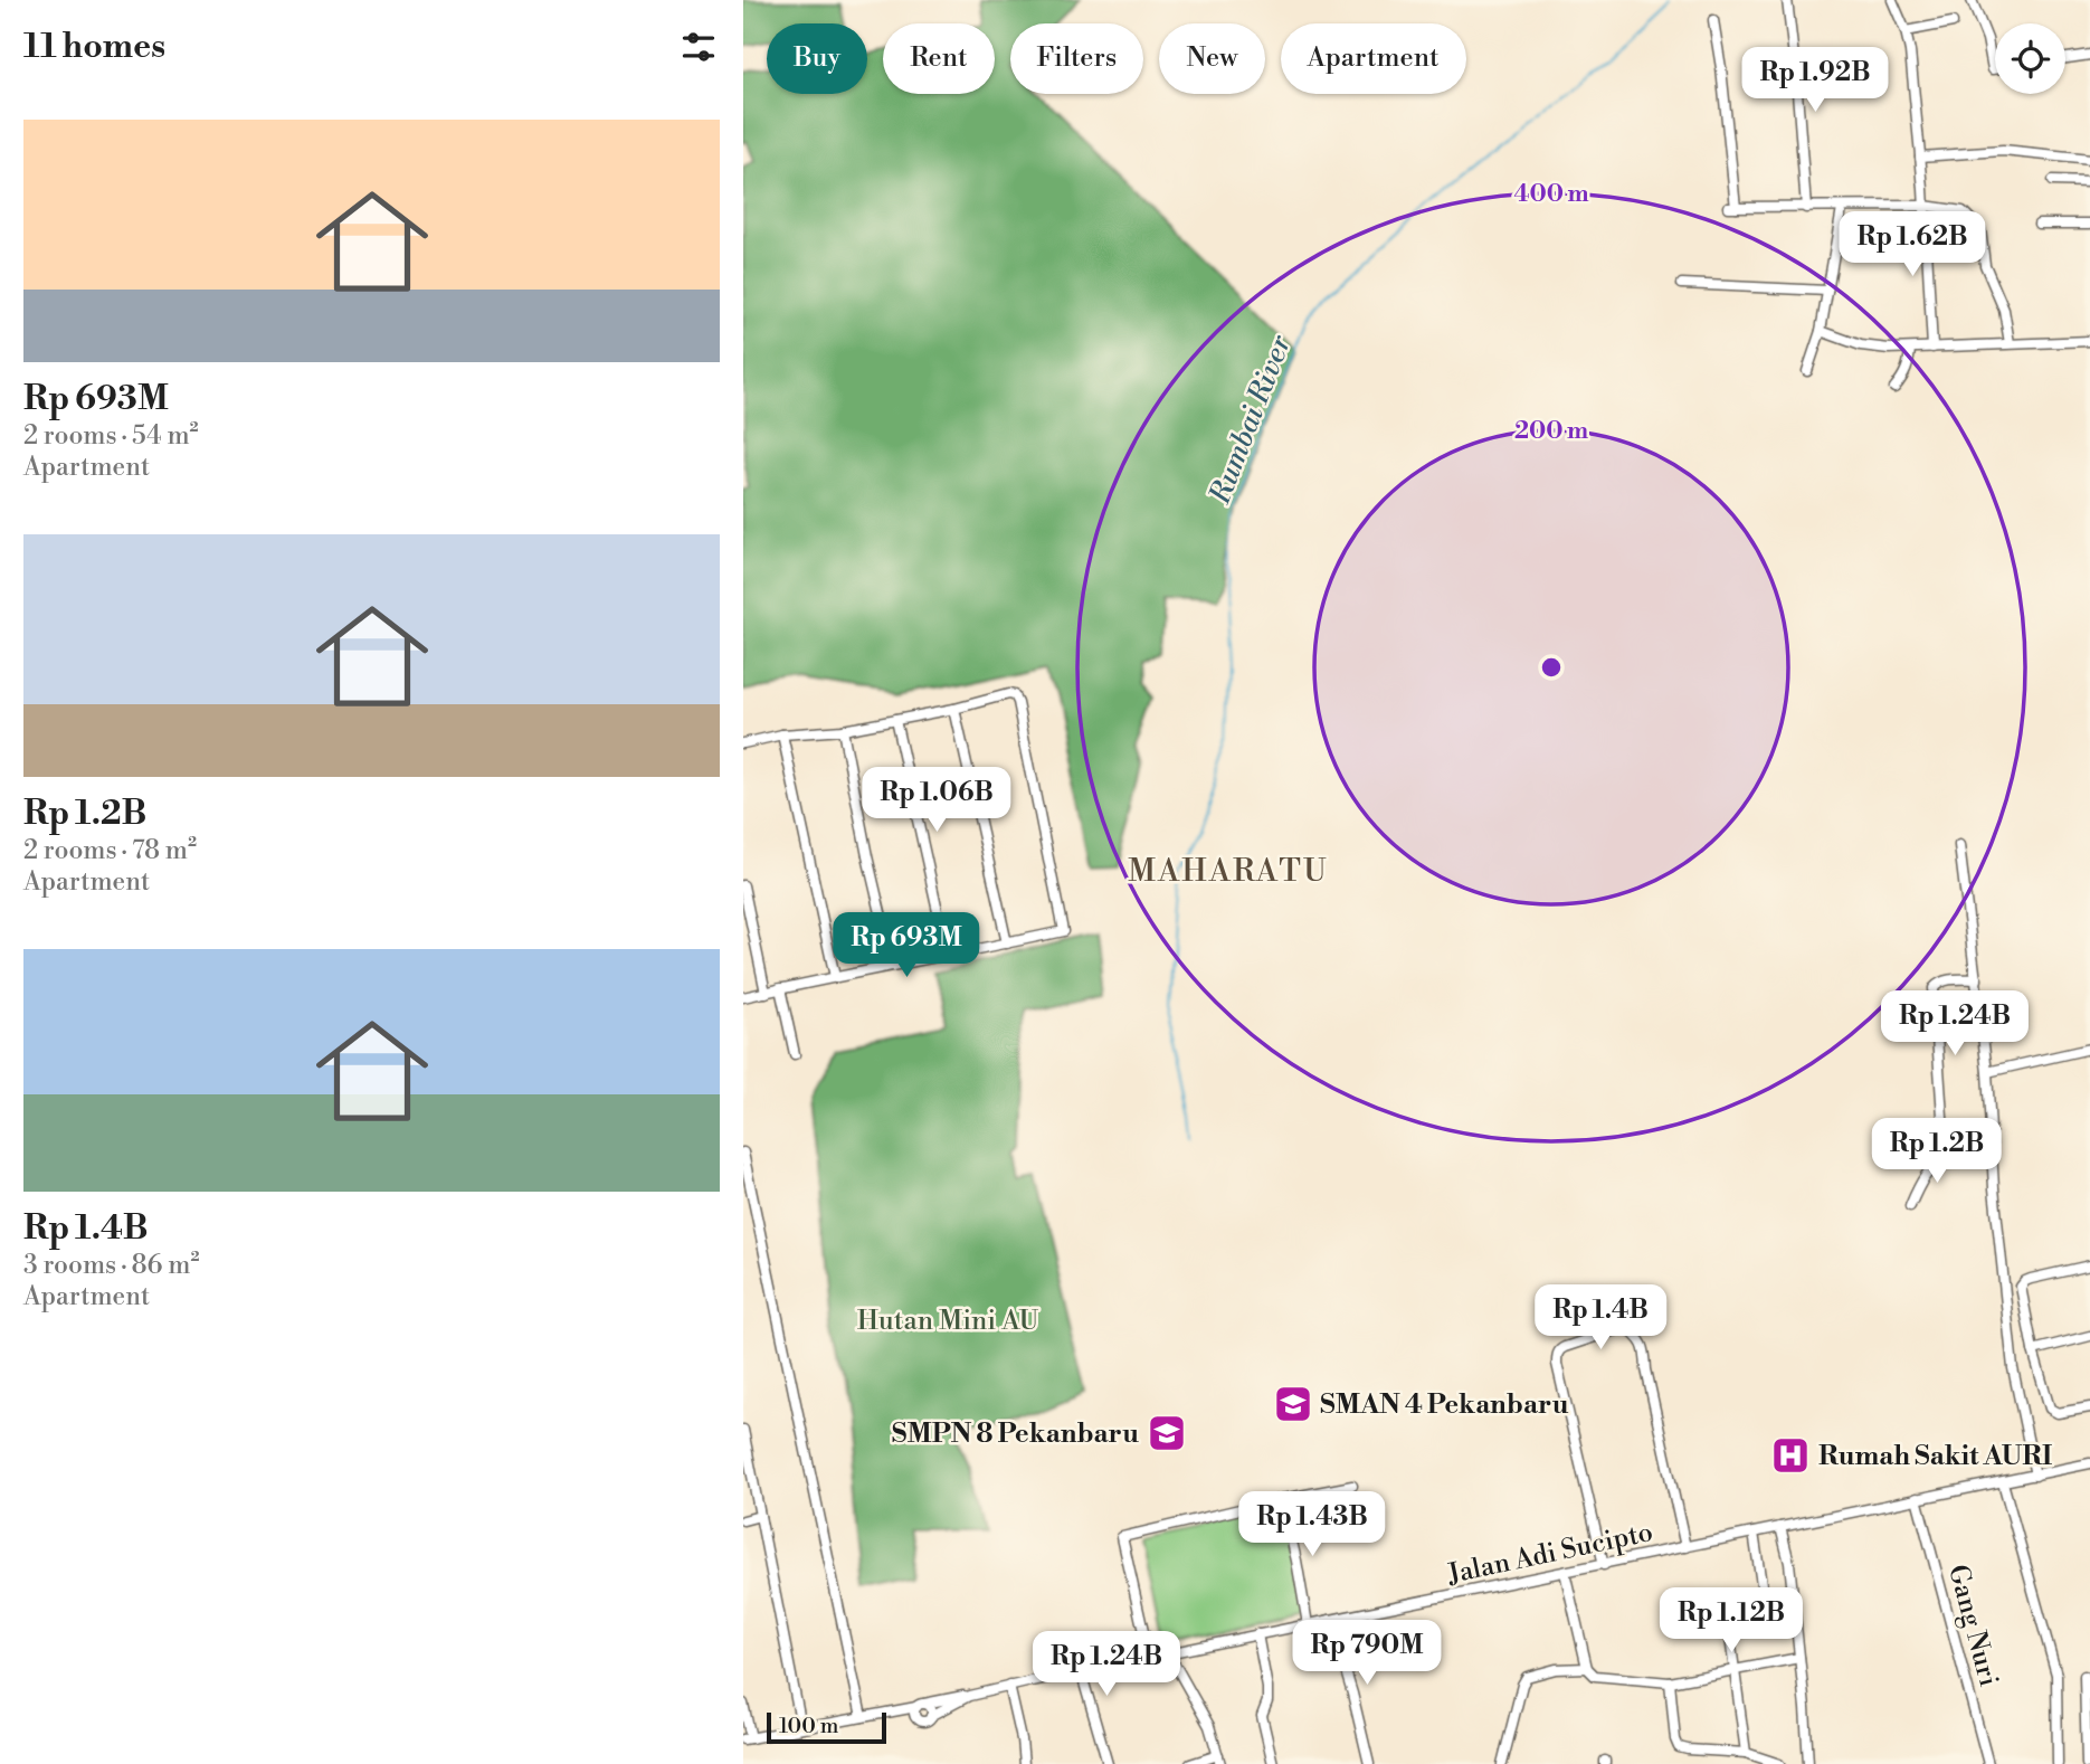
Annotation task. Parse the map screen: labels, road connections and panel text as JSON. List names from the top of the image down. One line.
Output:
{"streets":{"street":["Jalan Adi Sucipto","Gang Nuri"]},"crossings":[["Jalan Adi Sucipto","Gang Nuri"]],"districts":["MAHARATU"],"water":["Rumbai River"],"parks":["Hutan Mini AU"],"places":{"school or university":["SMAN 4 Pekanbaru","SMPN 8 Pekanbaru"],"hospital":["Rumah Sakit AURI"]},"scale_bar":"100 m","page":{"heading":"11 homes","chip":["Buy","Rent","Filters","New","Apartment"],"price":["Rp 1.92B","Rp 1.62B","Rp 1.06B","Rp 693M","Rp 1.24B","Rp 1.2B","Rp 1.4B","Rp 1.43B","Rp 1.12B","Rp 790M","Rp 1.24B"],"list":[{"name":"Rp 693M","note":"2 rooms · 54 m² · Apartment"},{"name":"Rp 1.2B","note":"2 rooms · 78 m² · Apartment"},{"name":"Rp 1.4B","note":"3 rooms · 86 m² · Apartment"}],"scale":"100 m"},"rings":["400 m","200 m"]}
